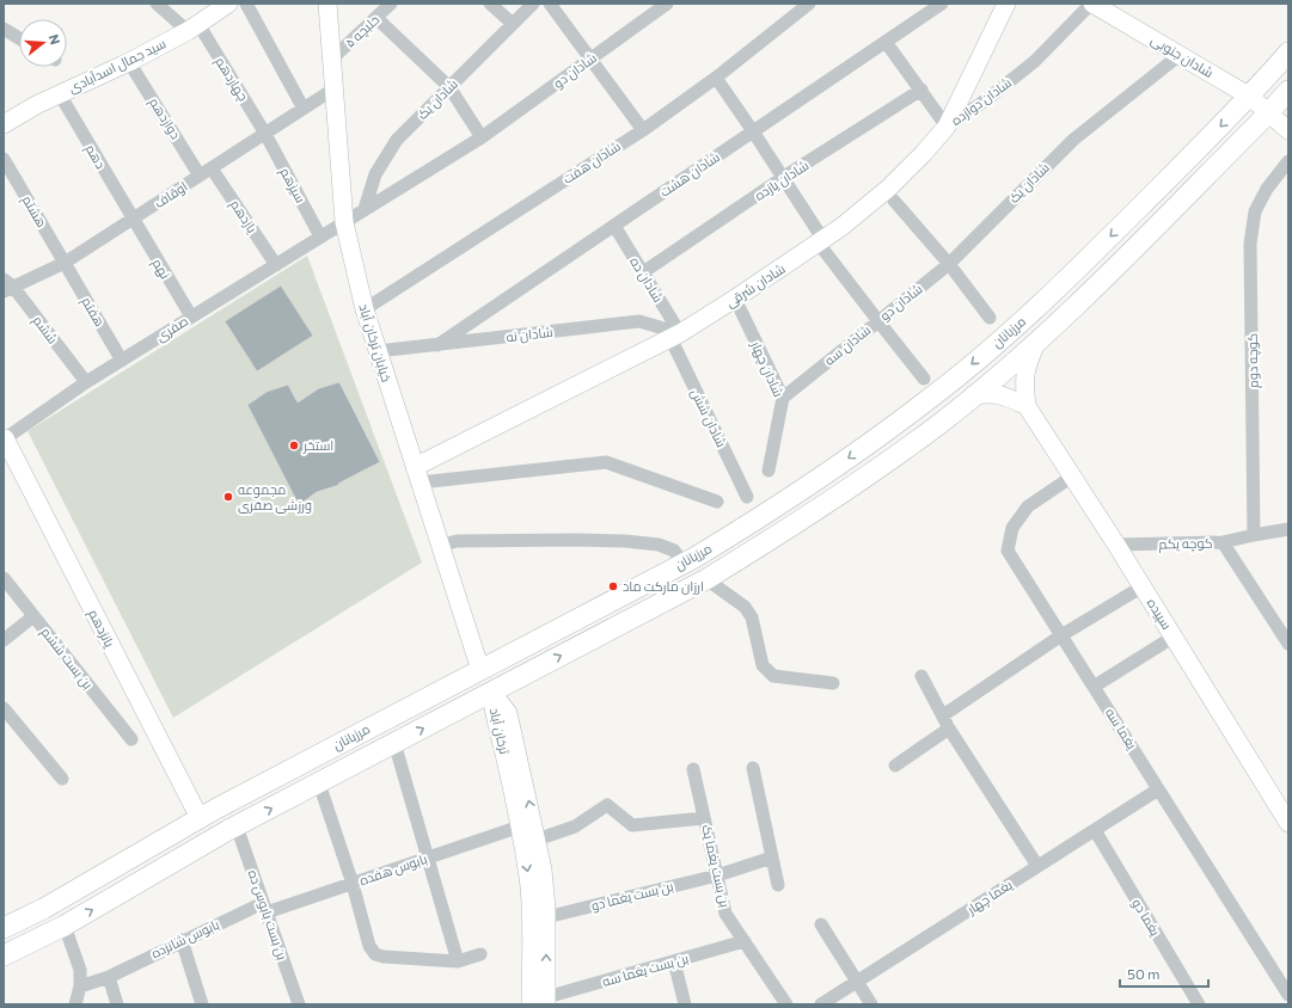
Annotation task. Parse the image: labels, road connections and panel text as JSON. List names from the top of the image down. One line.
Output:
{"streets":{"main road":["مرزبانان"],"street":["حلبچه ۵","شادان جنوبی","سید جمال اسدآبادی","شادان دو","چهاردهم","شادان یک","شادان دوازده","دوازدهم","دهم","شادان هفت","شادان هشت","شادان یازده","سیزهم","اوقاف","هشتم","یازدهم","نهم","شادان ده","شادان شرقی","هفتم","صفری","ششم","شادان نه","خیابان ترخان آباد","شادان سه","کوچه دوم","شادان چهار","شادان شش","کوچه یکم","سپیده","پانزدهم","بن بست ششم","یغما سه","ترخان آباد","بن بست یغما یک","بابوس هفده","بن بست یغما دو","یغما چهار","بن بست بابوس ده","یغما دو","بابوس شانزده","بن بست یغما سه"]},"crossings":[["حلبچه ۵","خیابان ترخان آباد"],["شادان جنوبی","شادان یک"],["شادان جنوبی","شادان دوازده"],["شادان جنوبی","مرزبانان"],["سید جمال اسدآبادی","چهاردهم"],["سید جمال اسدآبادی","دوازدهم"],["سید جمال اسدآبادی","دهم"],["شادان دو","شادان یک"],["شادان دو","شادان هفت"],["شادان دو","شادان هشت"],["شادان دو","شادان یازده"],["شادان دو","شادان شرقی"],["شادان دو","صفری"],["شادان دو","خیابان ترخان آباد"],["شادان دو","شادان سه"],["چهاردهم","سیزهم"],["چهاردهم","اوقاف"],["شادان دوازده","شادان هشت"],["شادان دوازده","شادان یازده"],["شادان دوازده","شادان شرقی"],["دوازدهم","اوقاف"],["دهم","اوقاف"],["دهم","نهم"],["شادان هفت","خیابان ترخان آباد"],["شادان هشت","شادان ده"],["شادان هشت","شادان نه"],["شادان یازده","شادان ده"],["سیزهم","اوقاف"],["سیزهم","صفری"],["اوقاف","هشتم"],["اوقاف","یازدهم"],["اوقاف","نهم"],["اوقاف","هفتم"],["اوقاف","ششم"],["اوقاف","خیابان ترخان آباد"],["هشتم","هفتم"],["یازدهم","صفری"],["نهم","صفری"],["شادان ده","شادان شرقی"],["شادان ده","شادان نه"],["شادان ده","شادان شش"],["شادان شرقی","شادان نه"],["شادان شرقی","خیابان ترخان آباد"],["شادان شرقی","شادان چهار"],["شادان شرقی","شادان شش"],["هفتم","صفری"],["صفری","ششم"],["صفری","خیابان ترخان آباد"],["صفری","پانزدهم"],["مرزبانان","خیابان ترخان آباد"],["مرزبانان","سپیده"],["مرزبانان","پانزدهم"],["مرزبانان","ترخان آباد"],["مرزبانان","بن بست بابوس ده"],["شادان نه","خیابان ترخان آباد"],["شادان نه","شادان شش"],["شادان سه","شادان چهار"],["کوچه دوم","کوچه یکم"],["کوچه یکم","سپیده"],["سپیده","یغما سه"],["یغما سه","یغما چهار"],["ترخان آباد","بابوس هفده"],["ترخان آباد","بن بست یغما دو"],["ترخان آباد","بن بست یغما سه"],["بن بست یغما یک","بن بست یغما دو"],["بن بست یغما یک","بن بست یغما سه"],["بابوس هفده","بن بست بابوس ده"],["بابوس هفده","بابوس شانزده"],["یغما چهار","یغما دو"],["بن بست بابوس ده","بابوس شانزده"]],"places":["استخر","مجموعه ورزشی صفری","ارزان مارکت ماد"],"scale_bar":"50 m","north":"right"}
